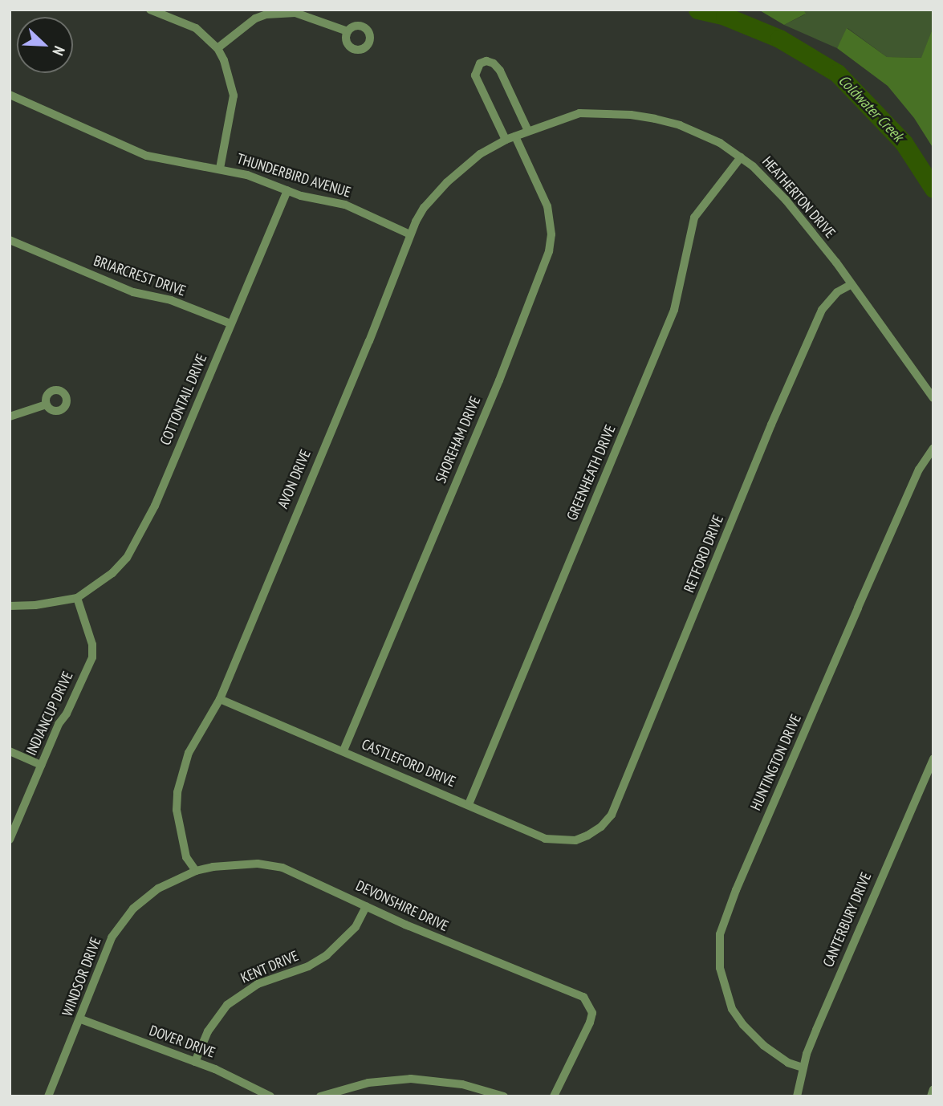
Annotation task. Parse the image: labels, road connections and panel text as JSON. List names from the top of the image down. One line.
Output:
{"streets":{"street":["THUNDERBIRD AVENUE","HEATHERTON DRIVE","BRIARCREST DRIVE","COTTONTAIL DRIVE","SHOREHAM DRIVE","GREENHEATH DRIVE","AVON DRIVE","RETFORD DRIVE","INDIANCUP DRIVE","HUNTINGTON DRIVE","CASTLEFORD DRIVE","DEVONSHIRE DRIVE","CANTERBURY DRIVE","KENT DRIVE","WINDSOR DRIVE","DOVER DRIVE"]},"crossings":[["THUNDERBIRD AVENUE","COTTONTAIL DRIVE"],["THUNDERBIRD AVENUE","AVON DRIVE"],["HEATHERTON DRIVE","SHOREHAM DRIVE"],["HEATHERTON DRIVE","GREENHEATH DRIVE"],["HEATHERTON DRIVE","AVON DRIVE"],["HEATHERTON DRIVE","RETFORD DRIVE"],["BRIARCREST DRIVE","COTTONTAIL DRIVE"],["COTTONTAIL DRIVE","INDIANCUP DRIVE"],["SHOREHAM DRIVE","AVON DRIVE"],["SHOREHAM DRIVE","CASTLEFORD DRIVE"],["GREENHEATH DRIVE","CASTLEFORD DRIVE"],["AVON DRIVE","CASTLEFORD DRIVE"],["AVON DRIVE","DEVONSHIRE DRIVE"],["AVON DRIVE","WINDSOR DRIVE"],["RETFORD DRIVE","CASTLEFORD DRIVE"],["HUNTINGTON DRIVE","CANTERBURY DRIVE"],["DEVONSHIRE DRIVE","KENT DRIVE"],["DEVONSHIRE DRIVE","WINDSOR DRIVE"],["KENT DRIVE","DOVER DRIVE"],["WINDSOR DRIVE","DOVER DRIVE"]],"water":["Coldwater Creek"],"north":"bottom right"}
